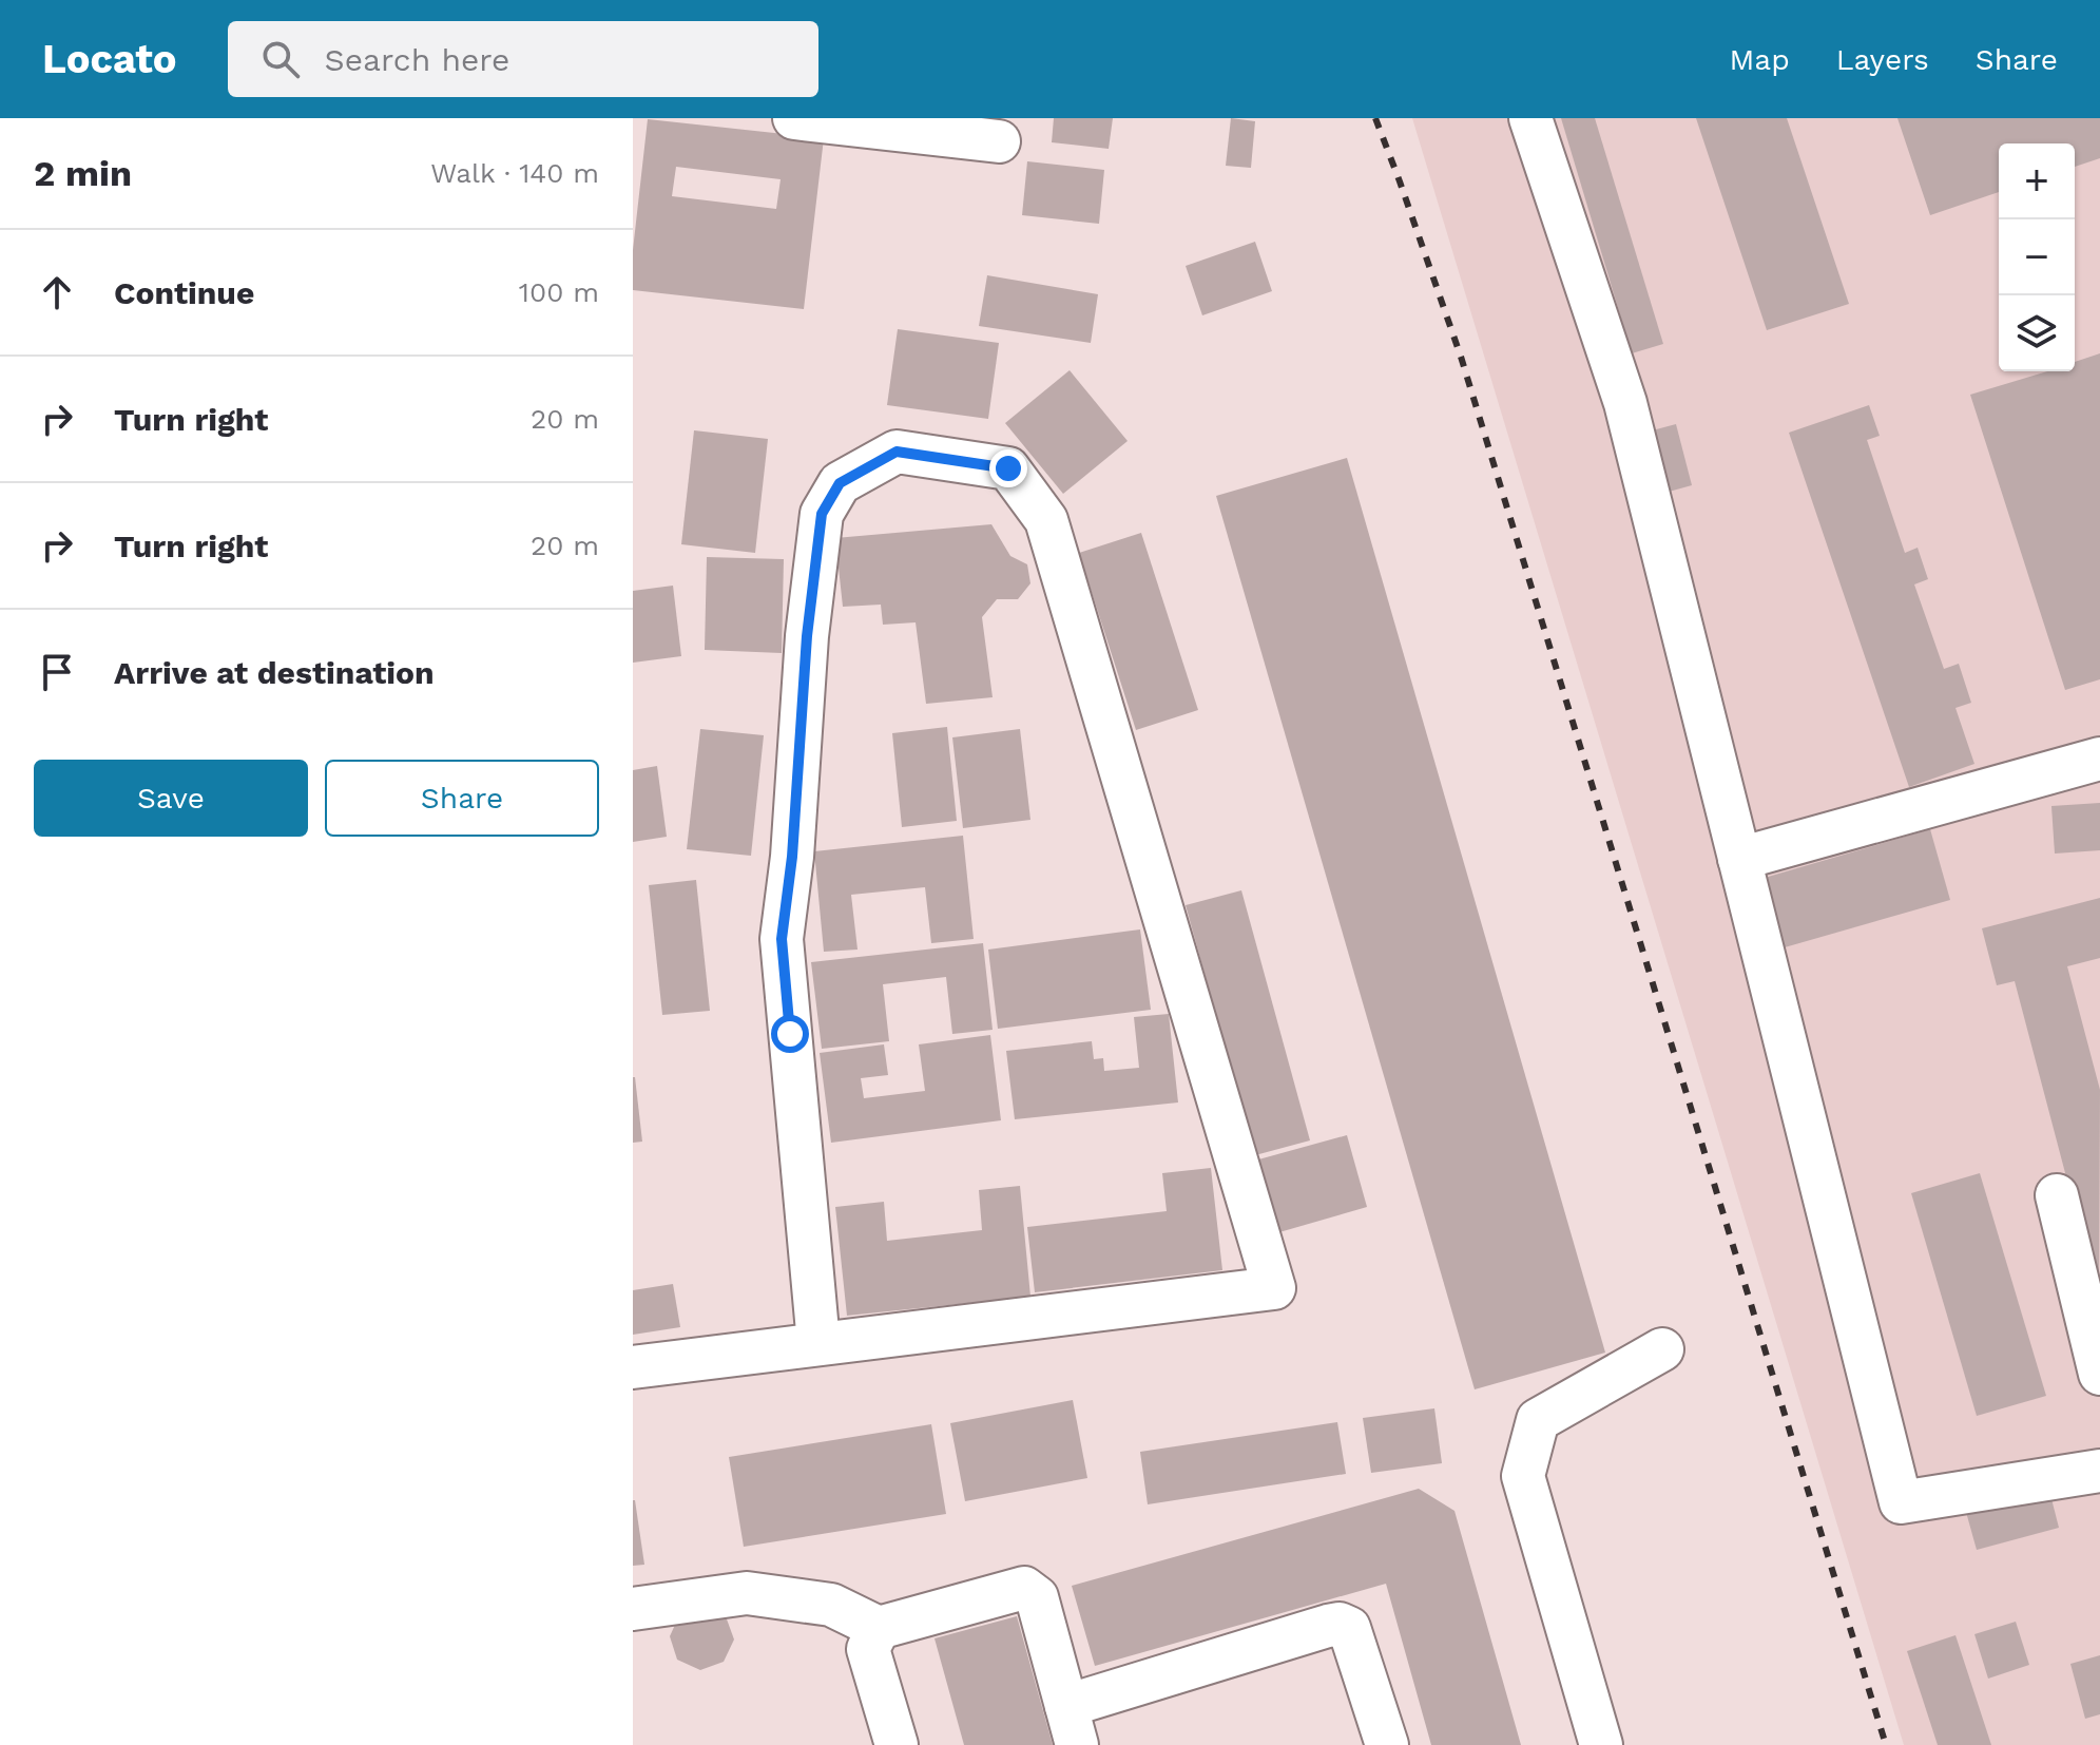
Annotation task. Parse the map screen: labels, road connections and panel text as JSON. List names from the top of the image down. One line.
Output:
{"page":{"header":"Locato","search":"Search here","nav":["Map","Layers","Share"],"heading":["2 min","Walk · 140 m"],"map_buttons":["+","−"],"list":[["Continue","100 m"],["Turn right","20 m"],["Turn right","20 m"],"Arrive at destination"],"buttons":["Save","Share"]}}
